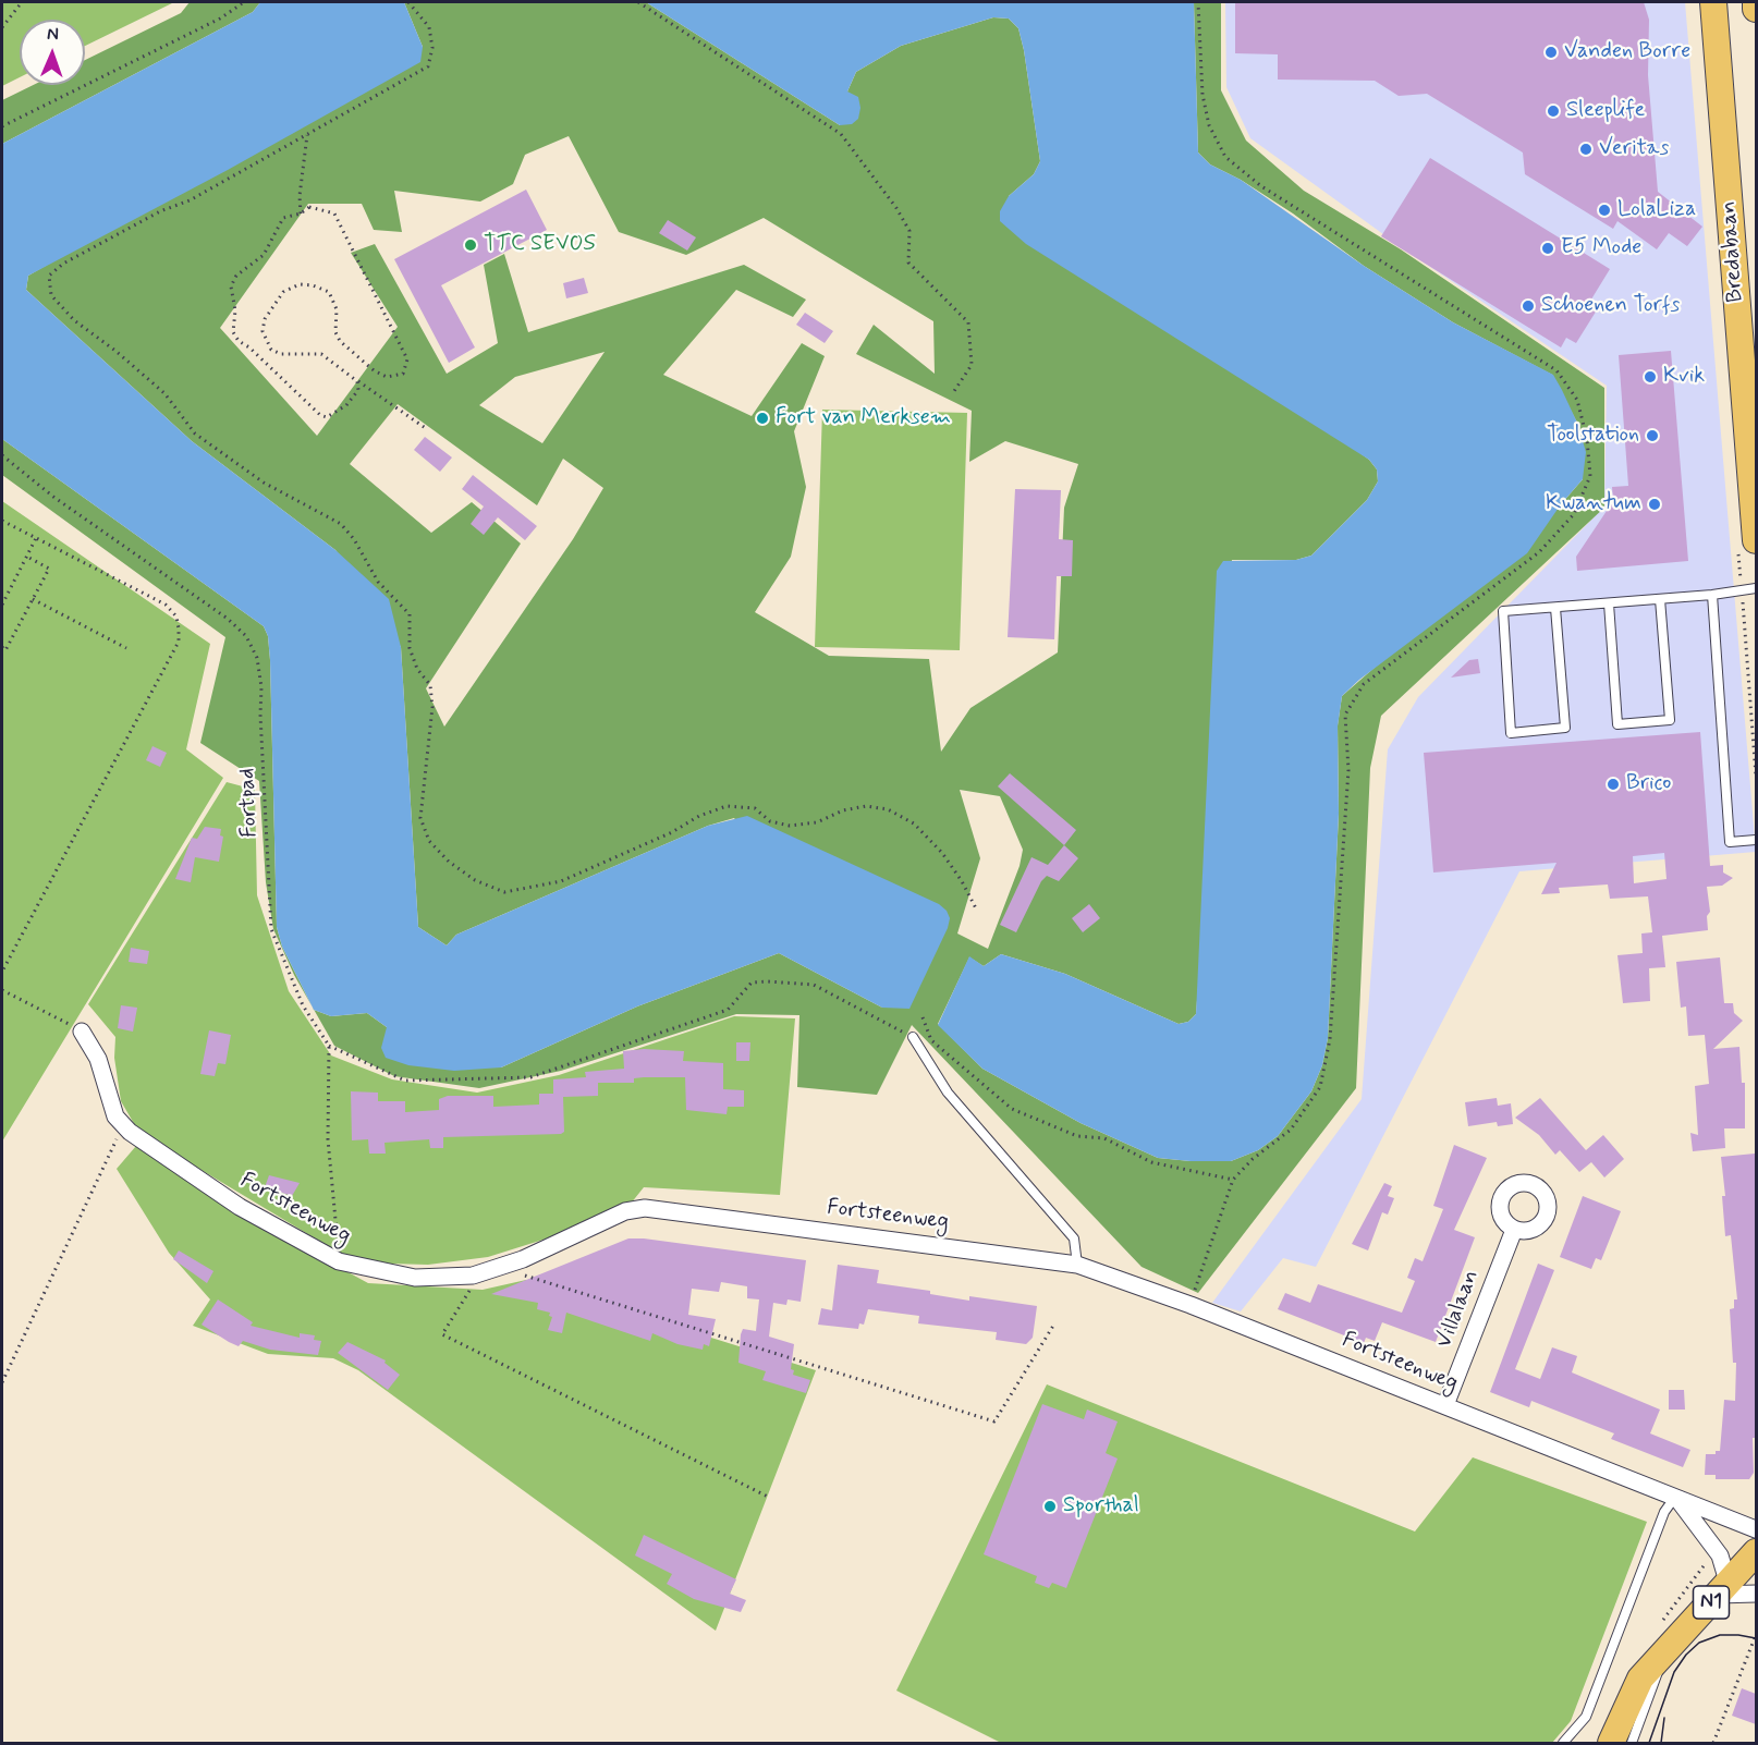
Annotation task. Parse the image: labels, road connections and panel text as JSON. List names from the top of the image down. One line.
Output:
{"streets":{"main road":["Bredabaan","N1"],"street":["Fortsteenweg","Villalaan"],"path":["Fortpad"]},"crossings":[["Fortsteenweg","Villalaan"]],"places":["Vanden Borre","Sleeplife","Veritas","LolaLiza","TTC SEVOS","E5 Mode","Schoenen Torfs","Kvik","Fort van Merksem","Toolstation","Kwantum","Brico","Sporthal"],"north":"top"}
